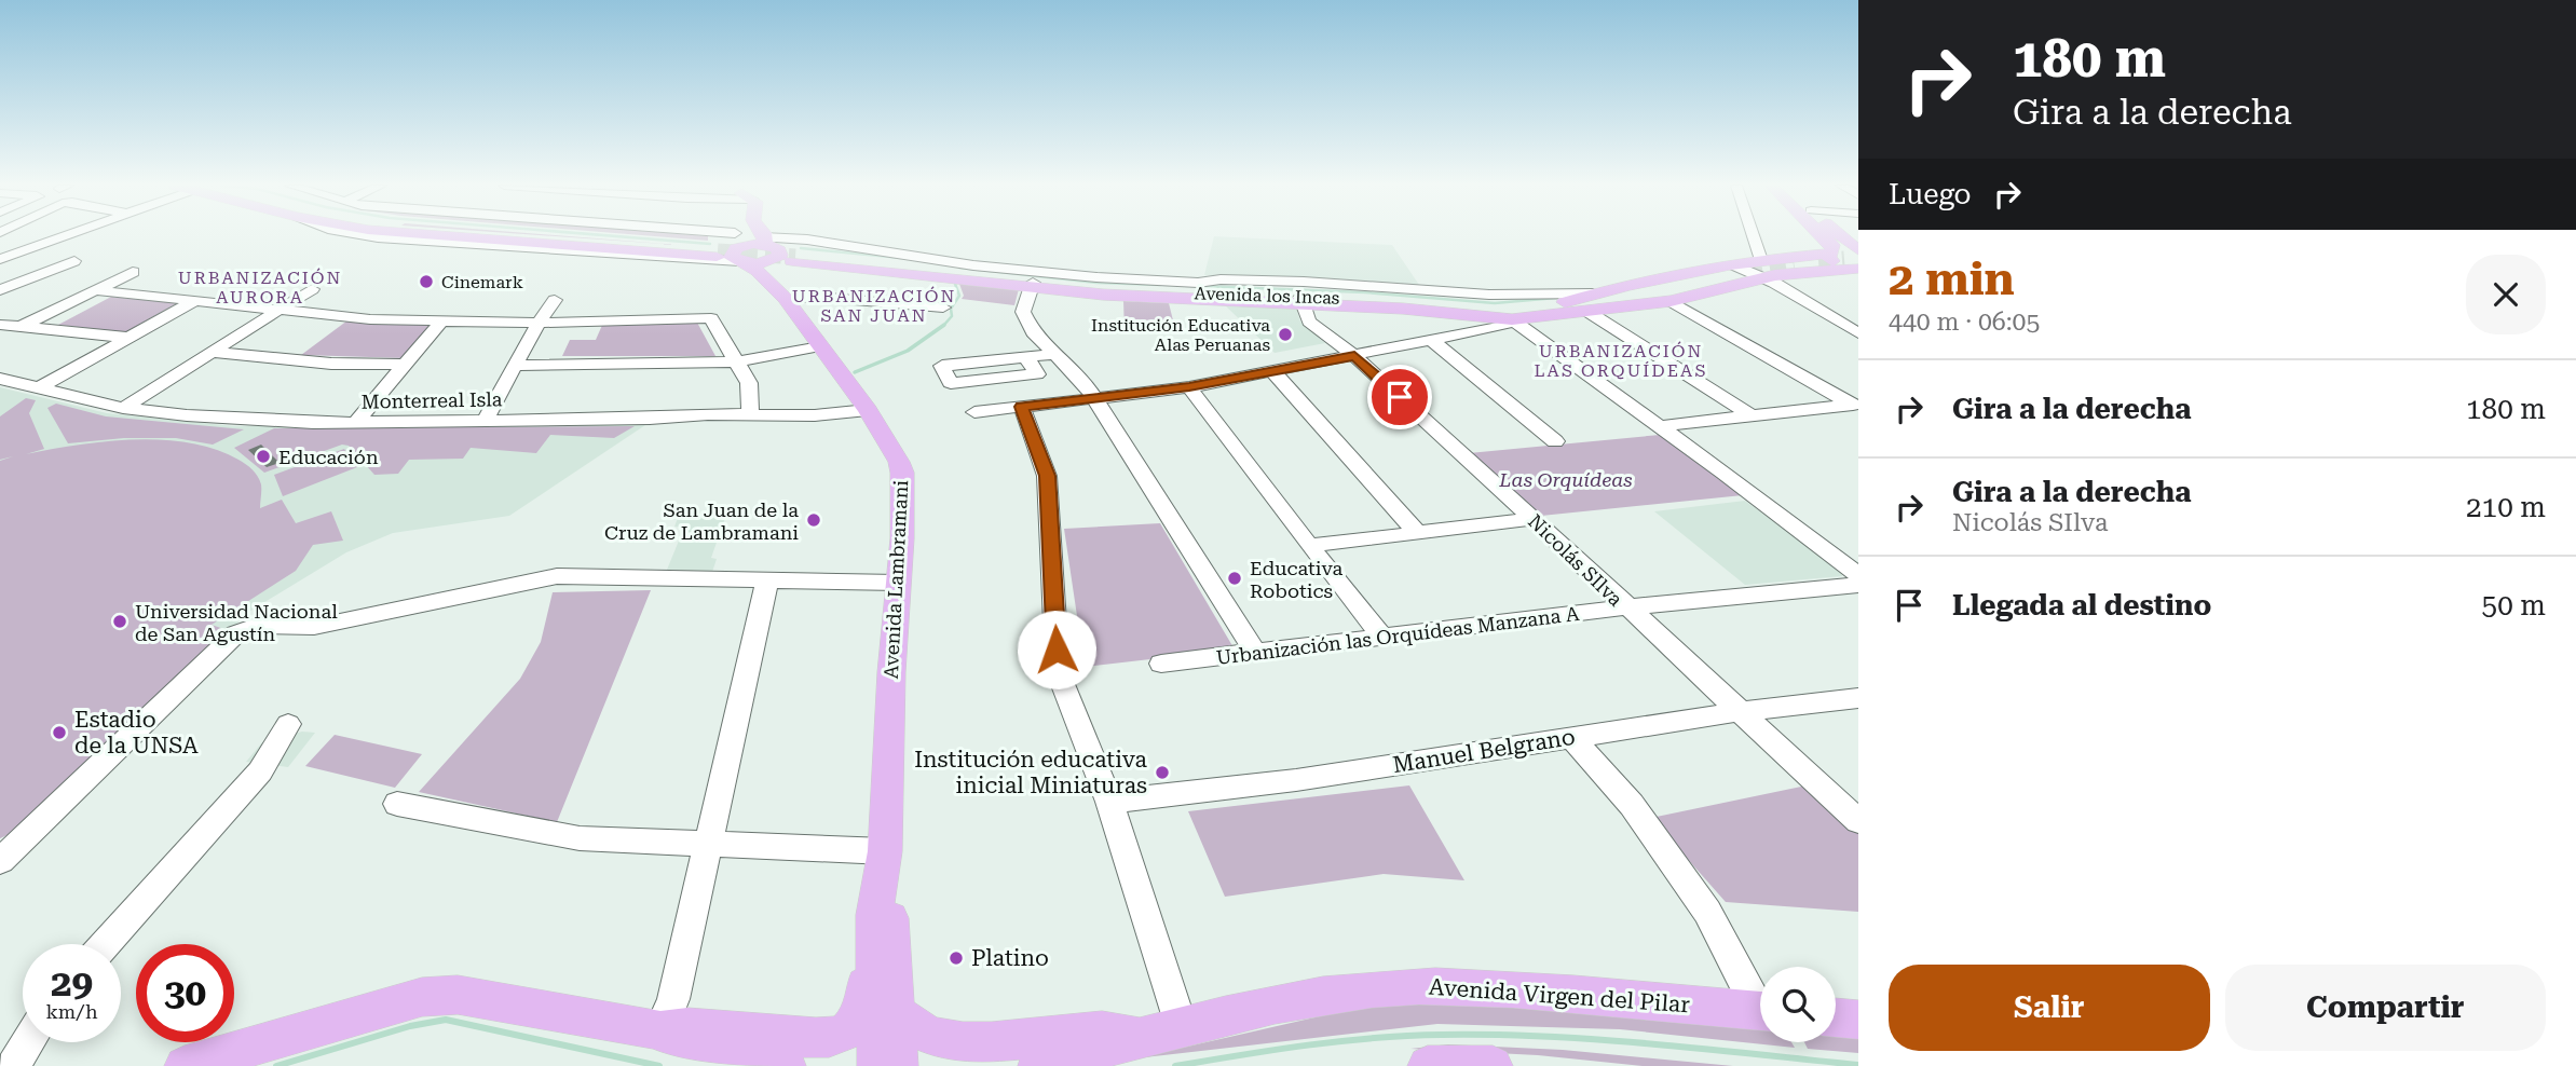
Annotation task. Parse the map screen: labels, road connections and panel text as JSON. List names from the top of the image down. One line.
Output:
{"streets":{"main road":["Avenida los Incas","Avenida Lambramani","Avenida Virgen del Pilar"],"street":["Monterreal Isla","Nicolás SIlva","Urbanización las Orquídeas Manzana A","Manuel Belgrano"]},"crossings":[["Avenida los Incas","Nicolás SIlva"],["Avenida los Incas","Avenida Lambramani"],["Monterreal Isla","Avenida Lambramani"],["Nicolás SIlva","Urbanización las Orquídeas Manzana A"],["Nicolás SIlva","Manuel Belgrano"]],"districts":["URBANIZACIÓN AURORA","URBANIZACIÓN SAN JUAN","URBANIZACIÓN LAS ORQUÍDEAS"],"parks":["Las Orquídeas"],"places":["Cinemark","Institución Educativa Alas Peruanas","Educación","San Juan de la Cruz de Lambramani","Educativa Robotics","Universidad Nacional de San Agustín","Estadio de la UNSA","Institución educativa inicial Miniaturas","Platino"],"page":{"turn":["180 m","Gira a la derecha"],"then":"Luego","heading":["2 min","440 m · 06:05"],"list":[{"name":"Gira a la derecha","value":"180 m"},{"name":"Gira a la derecha","note":"Nicolás SIlva","value":"210 m"},{"name":"Llegada al destino","value":"50 m"}],"speed":"29 km/h","limit":"30","buttons":["Salir","Compartir"]}}
